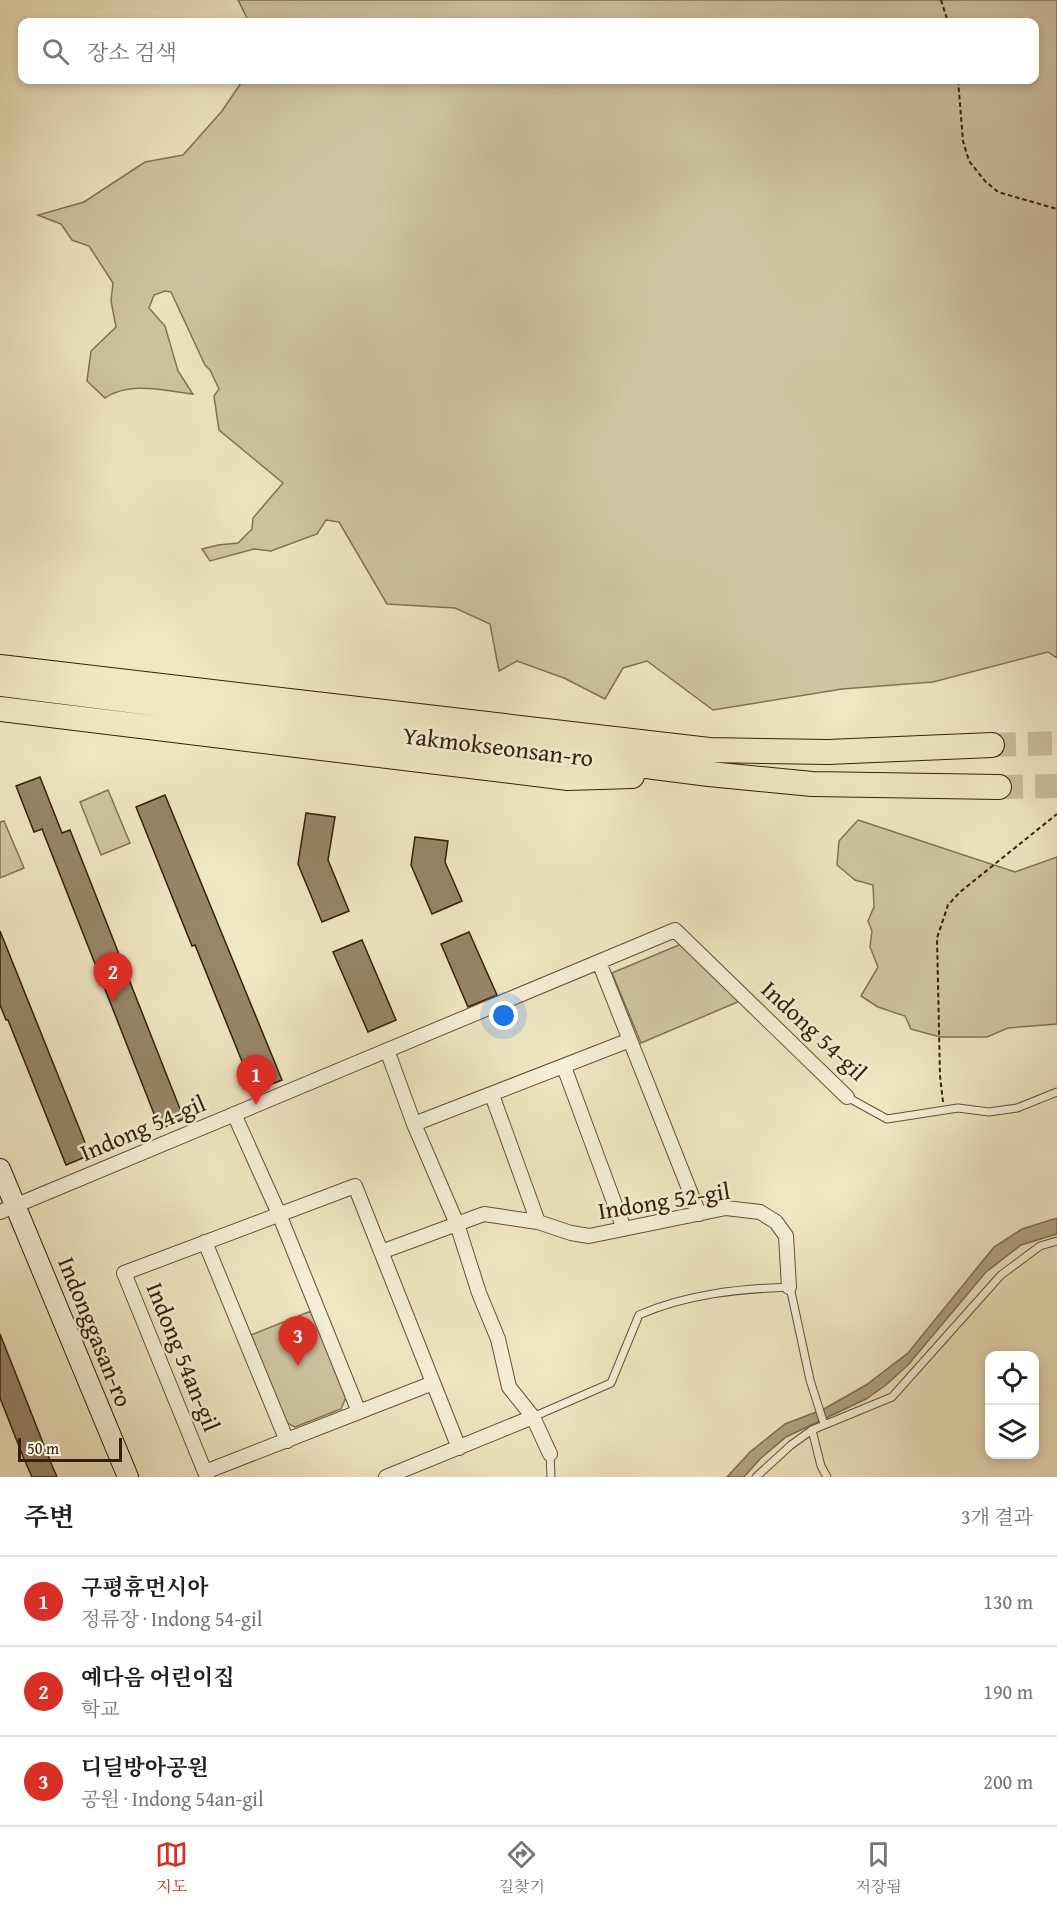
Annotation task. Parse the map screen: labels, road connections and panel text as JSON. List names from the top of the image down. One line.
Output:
{"streets":{"highway":["Yakmokseonsan-ro"],"main road":["Indonggasan-ro"],"street":["Indong 54-gil","Indong 52-gil","Indong 54an-gil"]},"crossings":[["Indong 54-gil","Indonggasan-ro"]],"scale_bar":"50 m","page":{"search":"장소 검색","pins":["2","1","3"],"scale":"50 m","heading":["주변","3개 결과"],"list":[{"mark":"1","name":"구평휴먼시아","note":"정류장 · Indong 54-gil","value":"130 m"},{"mark":"2","name":"예다음 어린이집","note":"학교","value":"190 m"},{"mark":"3","name":"디딜방아공원","note":"공원 · Indong 54an-gil","value":"200 m"}],"nav":["지도","길찾기","저장됨"]}}
